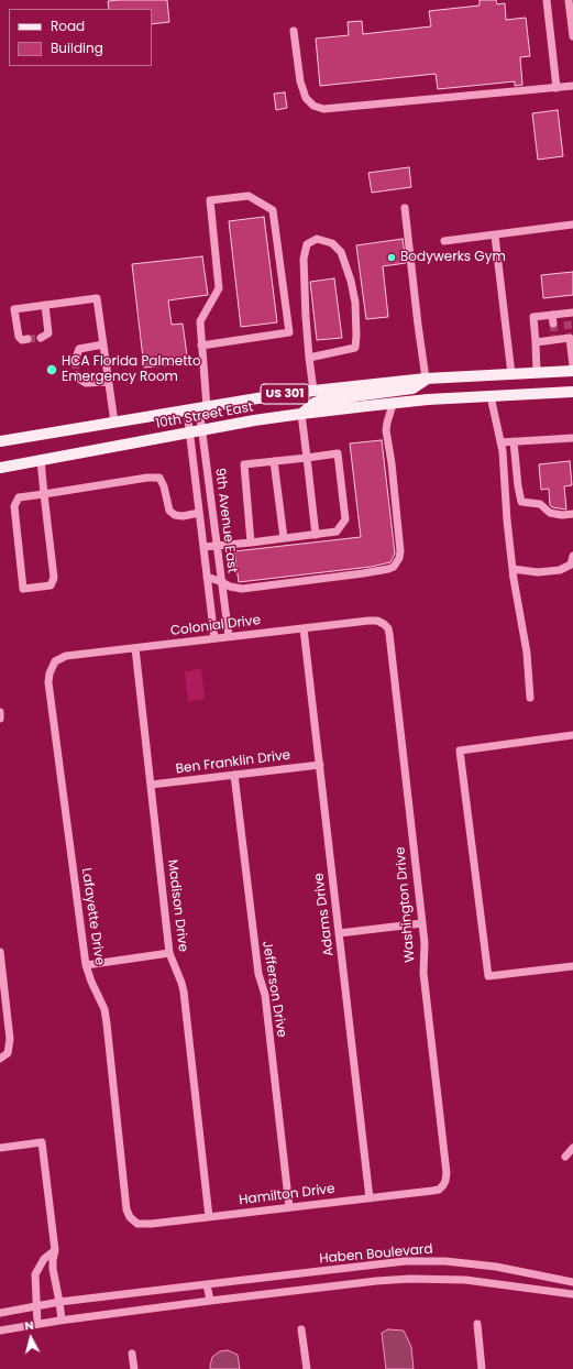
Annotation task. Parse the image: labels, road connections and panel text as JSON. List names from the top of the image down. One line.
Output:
{"streets":{"main road":["US 301","10th Street East"],"street":["9th Avenue East","Colonial Drive","Ben Franklin Drive","Washington Drive","Madison Drive","Adams Drive","Lafayette Drive","Jefferson Drive","Hamilton Drive","Haben Boulevard"]},"crossings":[["10th Street East","9th Avenue East"],["9th Avenue East","Colonial Drive"],["Colonial Drive","Washington Drive"],["Colonial Drive","Madison Drive"],["Colonial Drive","Adams Drive"],["Colonial Drive","Lafayette Drive"],["Ben Franklin Drive","Madison Drive"],["Ben Franklin Drive","Adams Drive"],["Ben Franklin Drive","Jefferson Drive"],["Washington Drive","Hamilton Drive"],["Madison Drive","Hamilton Drive"],["Adams Drive","Hamilton Drive"],["Lafayette Drive","Hamilton Drive"],["Jefferson Drive","Hamilton Drive"]],"places":["Bodywerks Gym","HCA Florida Palmetto Emergency Room"],"legend":["Road","Building"],"north":"top"}
